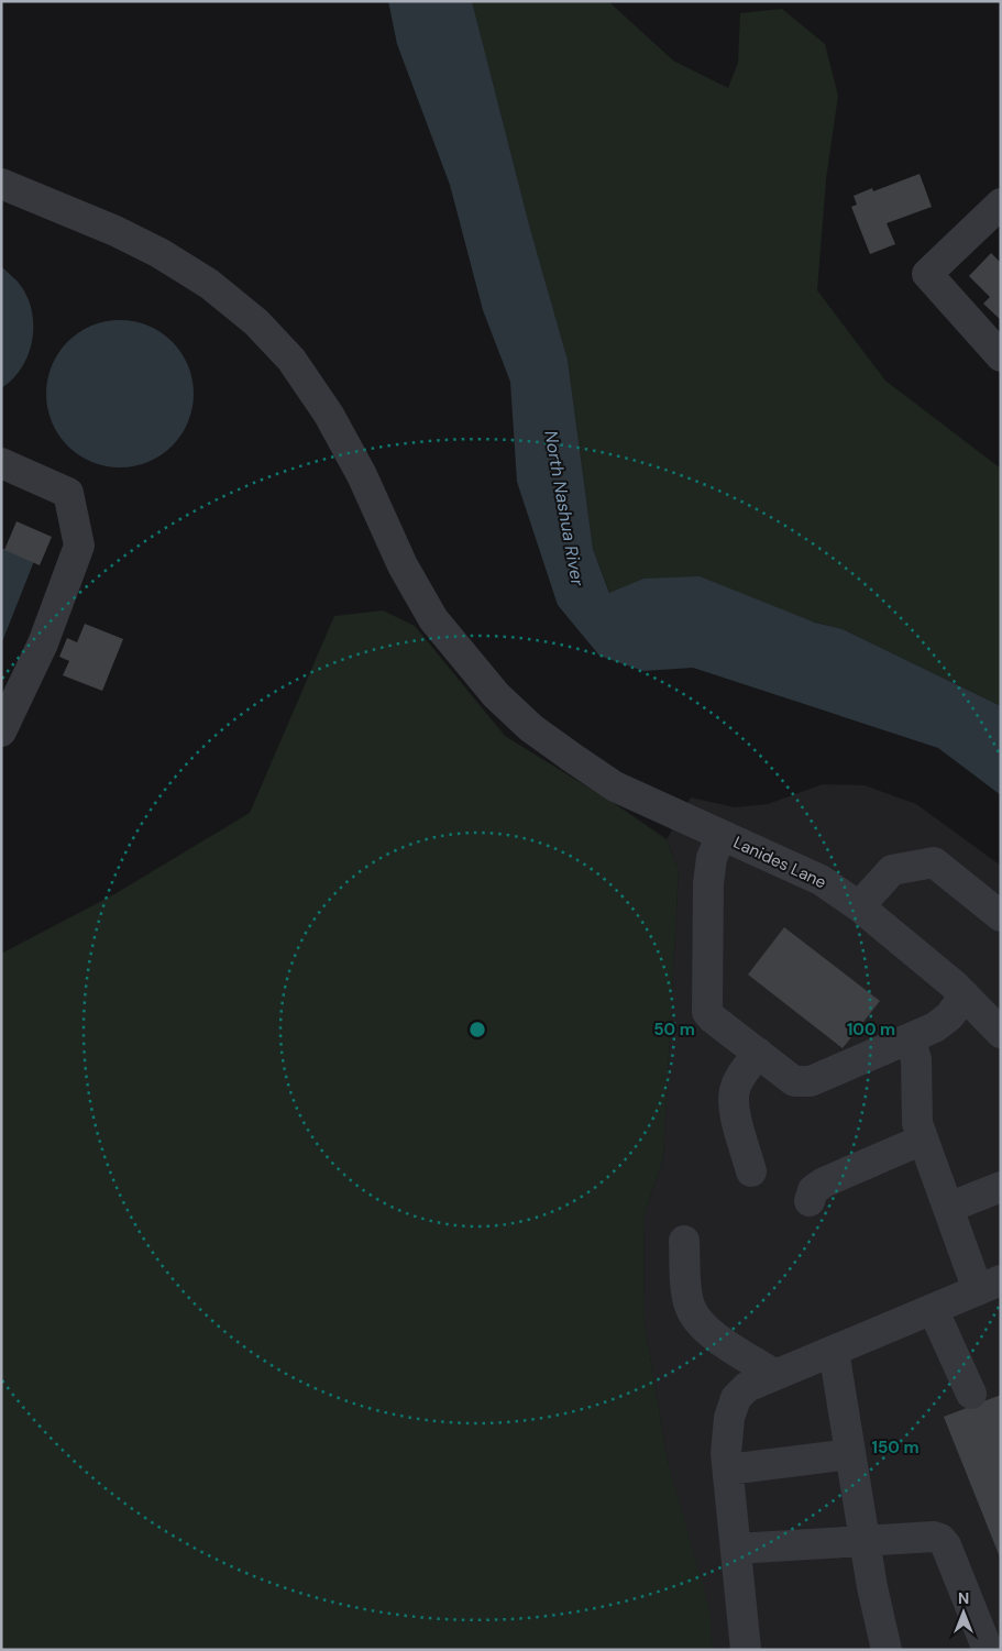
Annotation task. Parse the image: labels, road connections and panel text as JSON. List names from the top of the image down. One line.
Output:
{"streets":{"street":["Lanides Lane"]},"water":["North Nashua River"],"north":"top","rings":["50 m","100 m","150 m"]}
